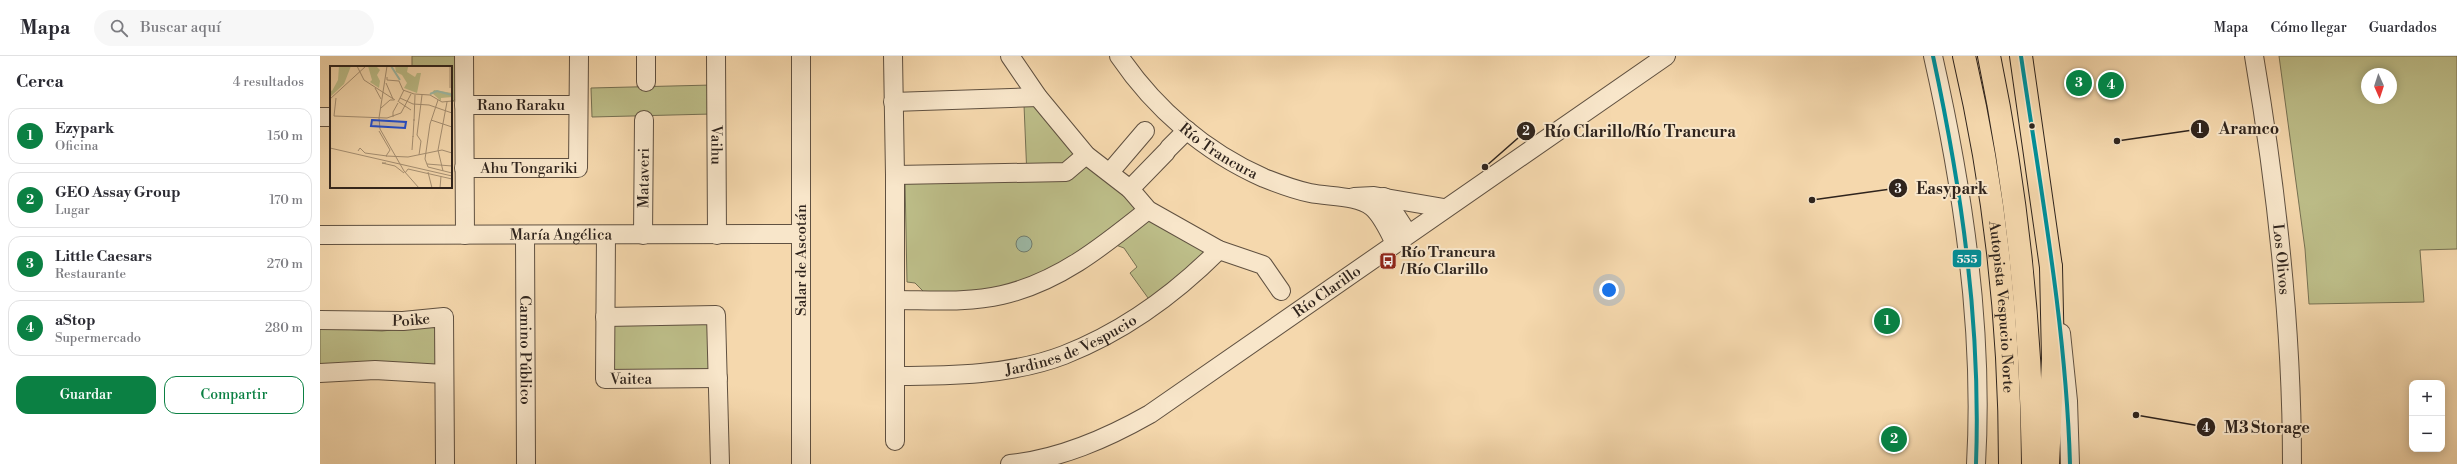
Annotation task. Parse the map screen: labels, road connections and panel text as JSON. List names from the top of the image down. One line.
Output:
{"streets":{"main road":["Autopista Vespucio Norte"],"street":["Rano Raraku","Vaihu","Río Trancura","Ahu Tongariki","Mataveri","María Angélica","Los Olivos","Salar de Ascotán","Río Clarillo","Poike","Jardines de Vespucio","Camino Público","Vaitea"]},"crossings":[["Rano Raraku","Ahu Tongariki"],["Vaihu","María Angélica"],["Río Trancura","Río Clarillo"],["Mataveri","María Angélica"],["María Angélica","Salar de Ascotán"],["María Angélica","Camino Público"],["María Angélica","Vaitea"]],"places":{"other":["Aramco","Río Clarillo/Río Trancura","Easypark","M3 Storage"],"bus stop":["Río Trancura / Río Clarillo"]},"lines":["transit line 555"],"north":"bottom","page":{"header":"Mapa","search":"Buscar aquí","nav":["Mapa","Cómo llegar","Guardados"],"heading":["Cerca","4 resultados"],"pins":["3","4","1","2"],"list":[{"mark":"1","name":"Ezypark","note":"Oficina","value":"150 m"},{"mark":"2","name":"GEO Assay Group","note":"Lugar","value":"170 m"},{"mark":"3","name":"Little Caesars","note":"Restaurante","value":"270 m"},{"mark":"4","name":"aStop","note":"Supermercado","value":"280 m"}],"buttons":["Guardar","Compartir"],"map_buttons":["+","−"]}}
